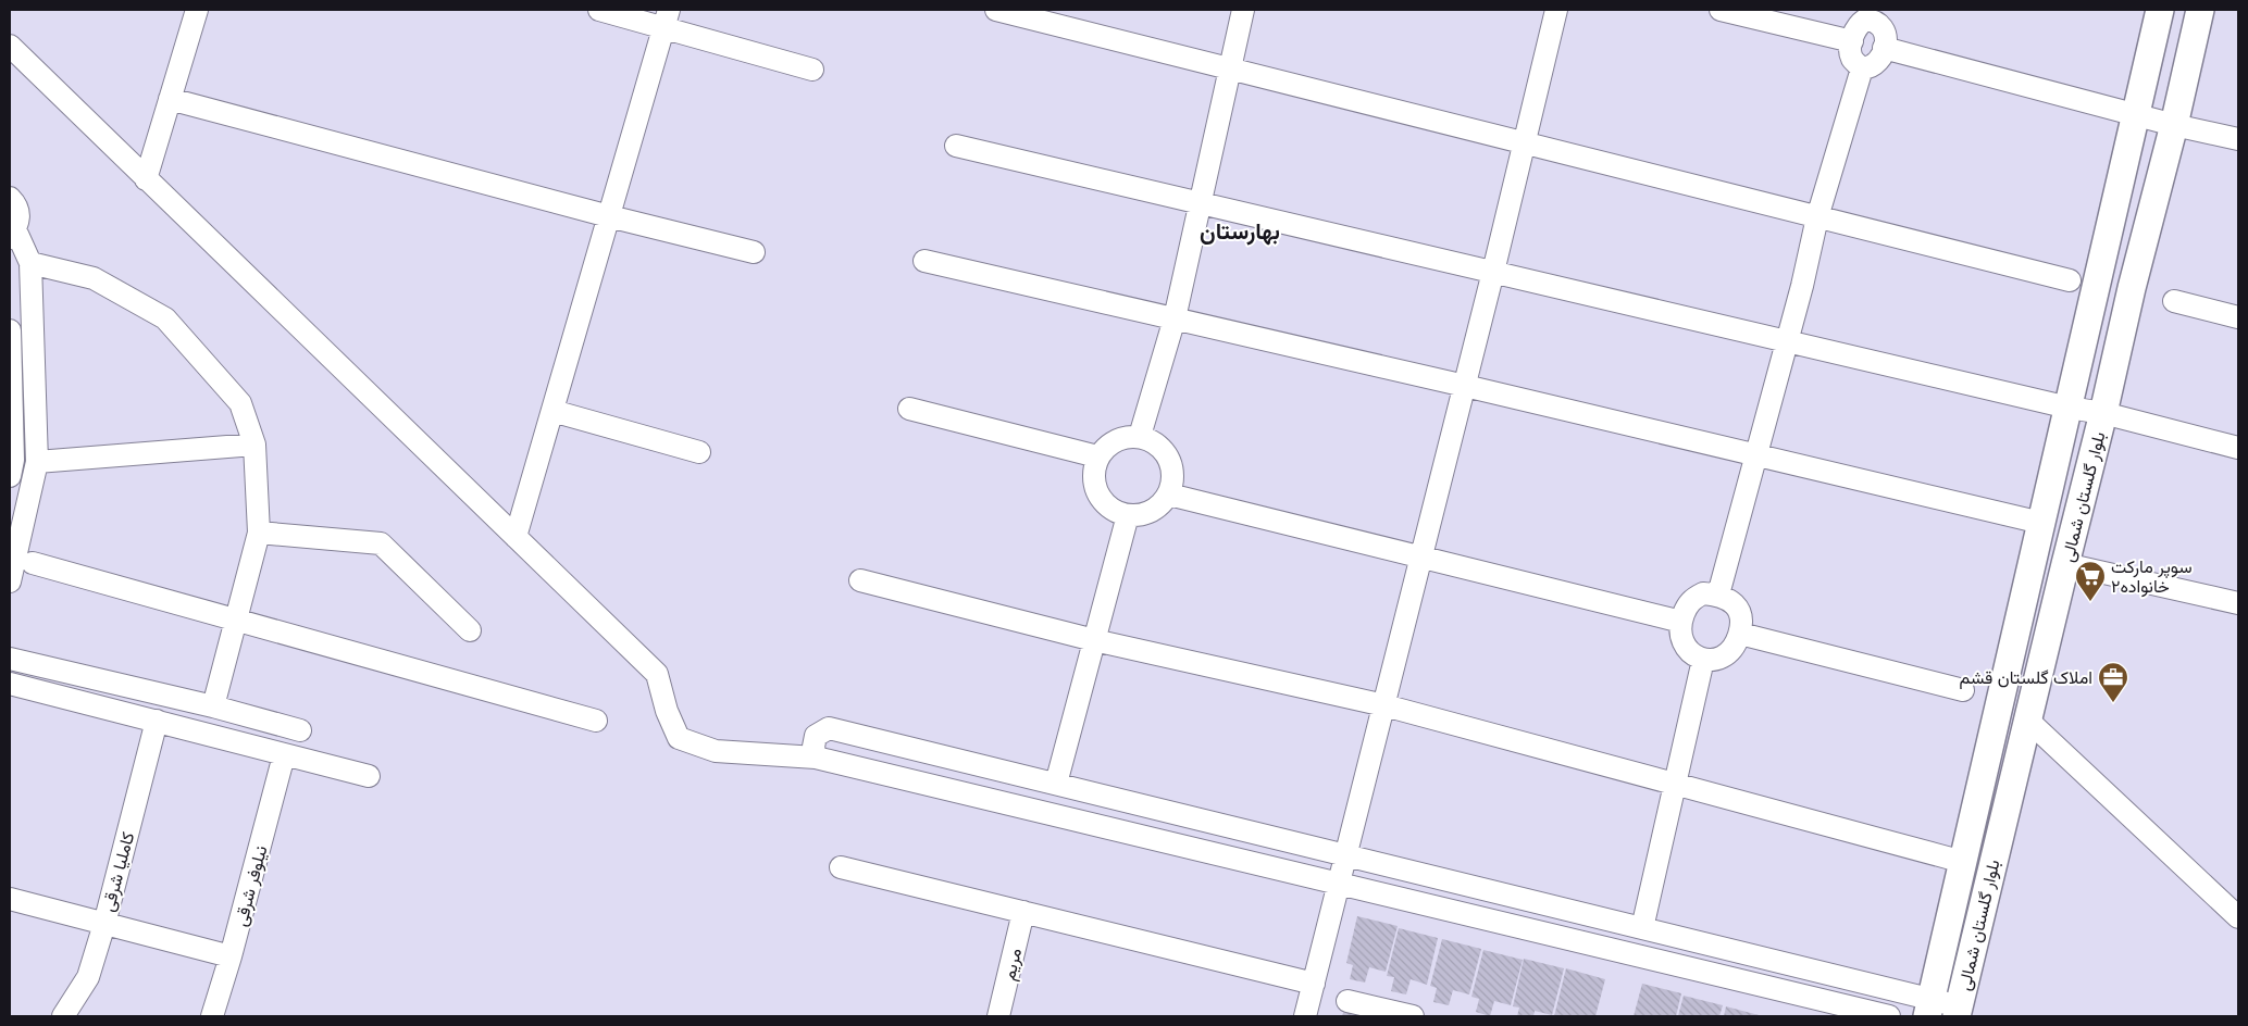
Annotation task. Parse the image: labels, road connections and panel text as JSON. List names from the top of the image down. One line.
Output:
{"streets":{"street":["بلوار گلستان شمالی","کاملیا شرقی","نیلوفر شرقی","مریم"]},"districts":["بهارستان"],"places":{"supermarket":["سوپر ماركت خانواده٢"],"office":["املاک گلستان قشم"]}}
